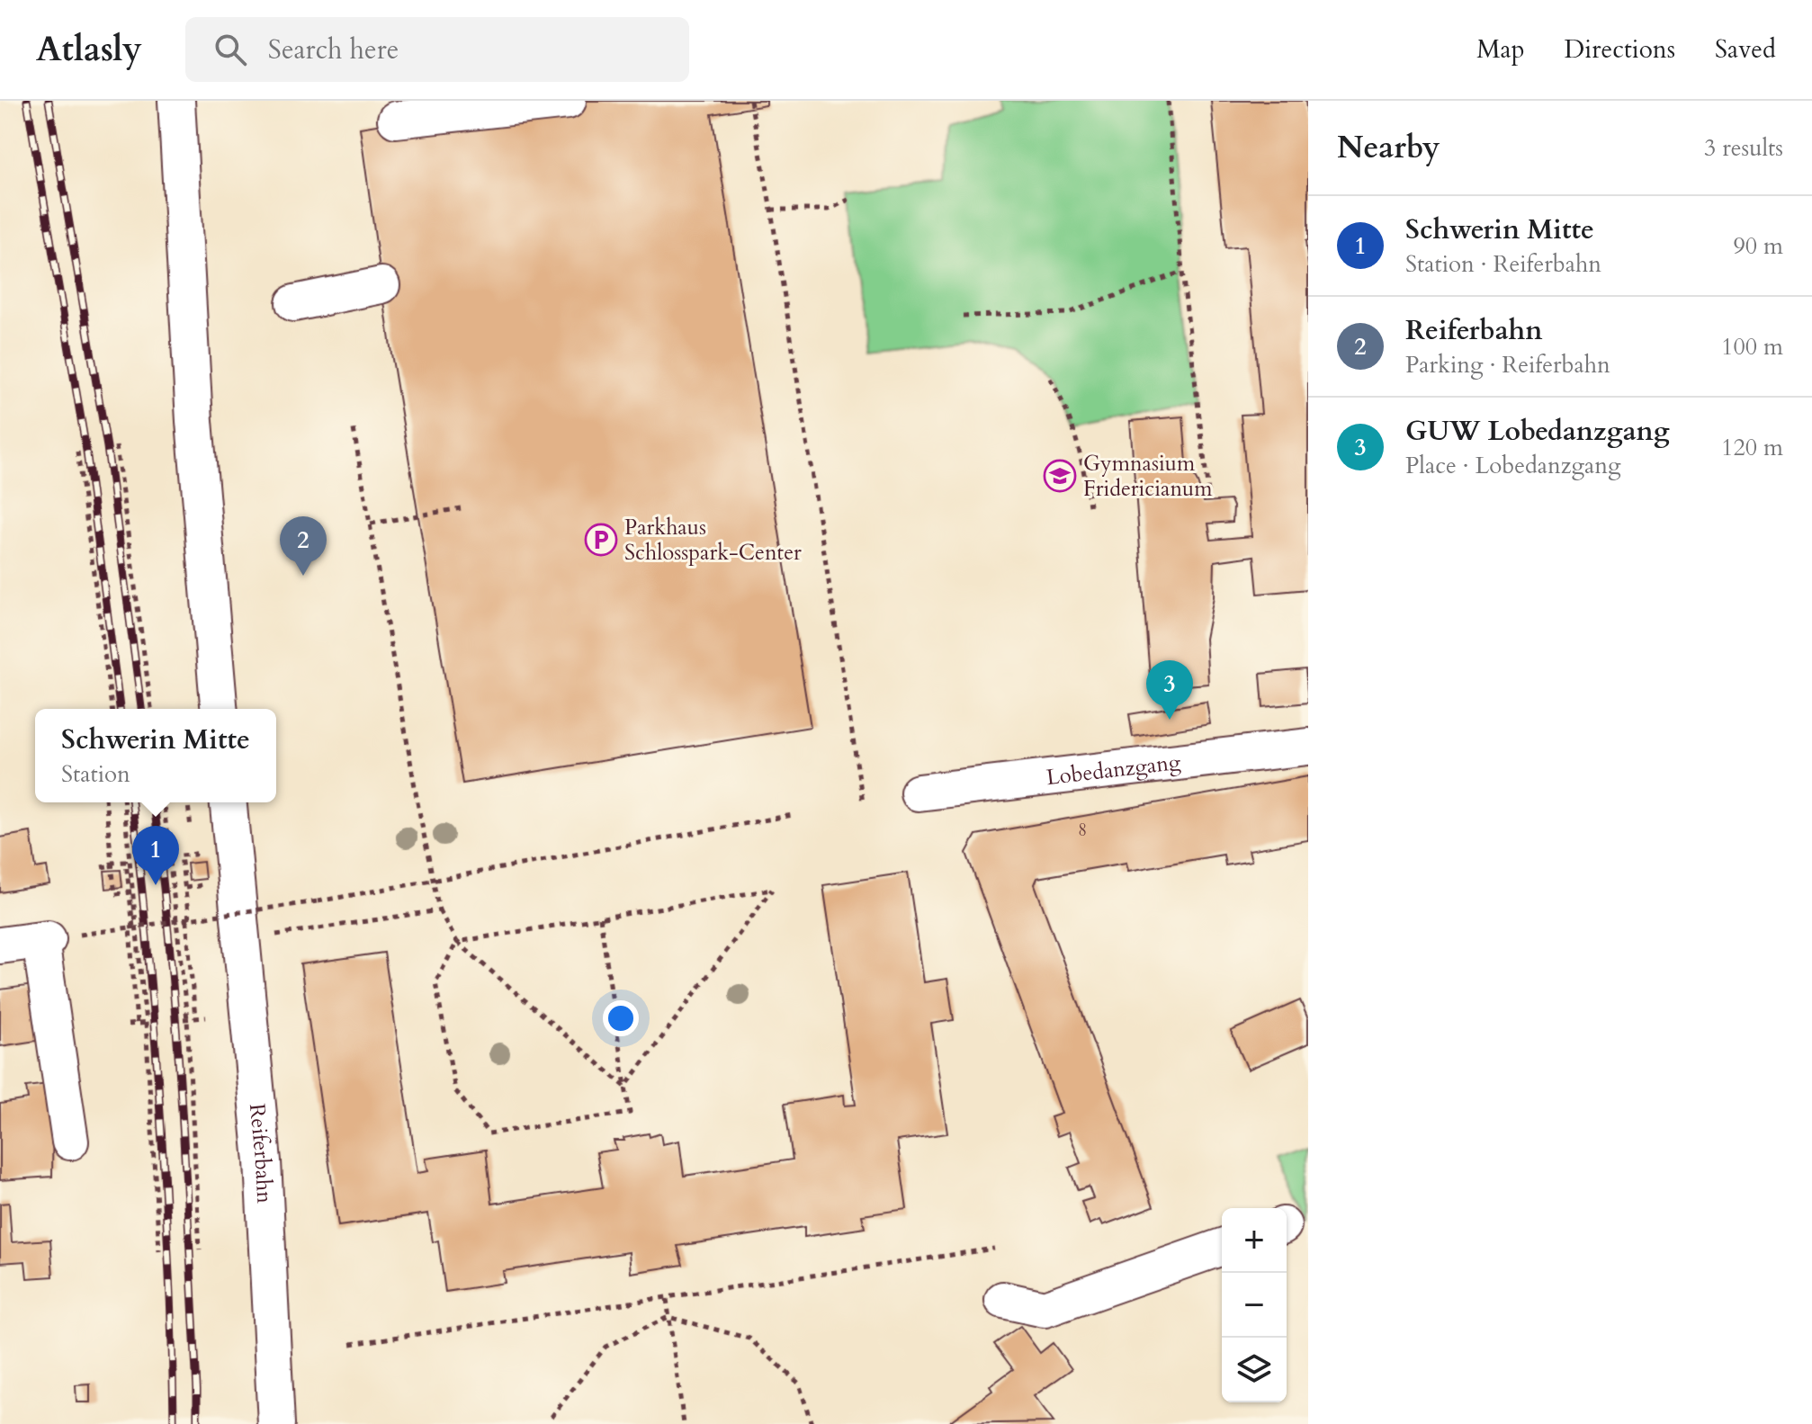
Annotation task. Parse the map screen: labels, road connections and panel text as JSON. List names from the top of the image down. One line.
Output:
{"streets":{"street":["Lobedanzgang","Reiferbahn"]},"places":{"school or university":["Gymnasium Fridericianum"],"parking":["Parkhaus Schlosspark-Center"]},"house_numbers":["8"],"page":{"header":"Atlasly","search":"Search here","nav":["Map","Directions","Saved"],"heading":["Nearby","3 results"],"list":[{"mark":"1","name":"Schwerin Mitte","note":"Station · Reiferbahn","value":"90 m"},{"mark":"2","name":"Reiferbahn","note":"Parking · Reiferbahn","value":"100 m"},{"mark":"3","name":"GUW Lobedanzgang","note":"Place · Lobedanzgang","value":"120 m"}],"pins":["2","3","1"],"popup":["Schwerin Mitte","Station"],"map_buttons":["+","−"]}}
